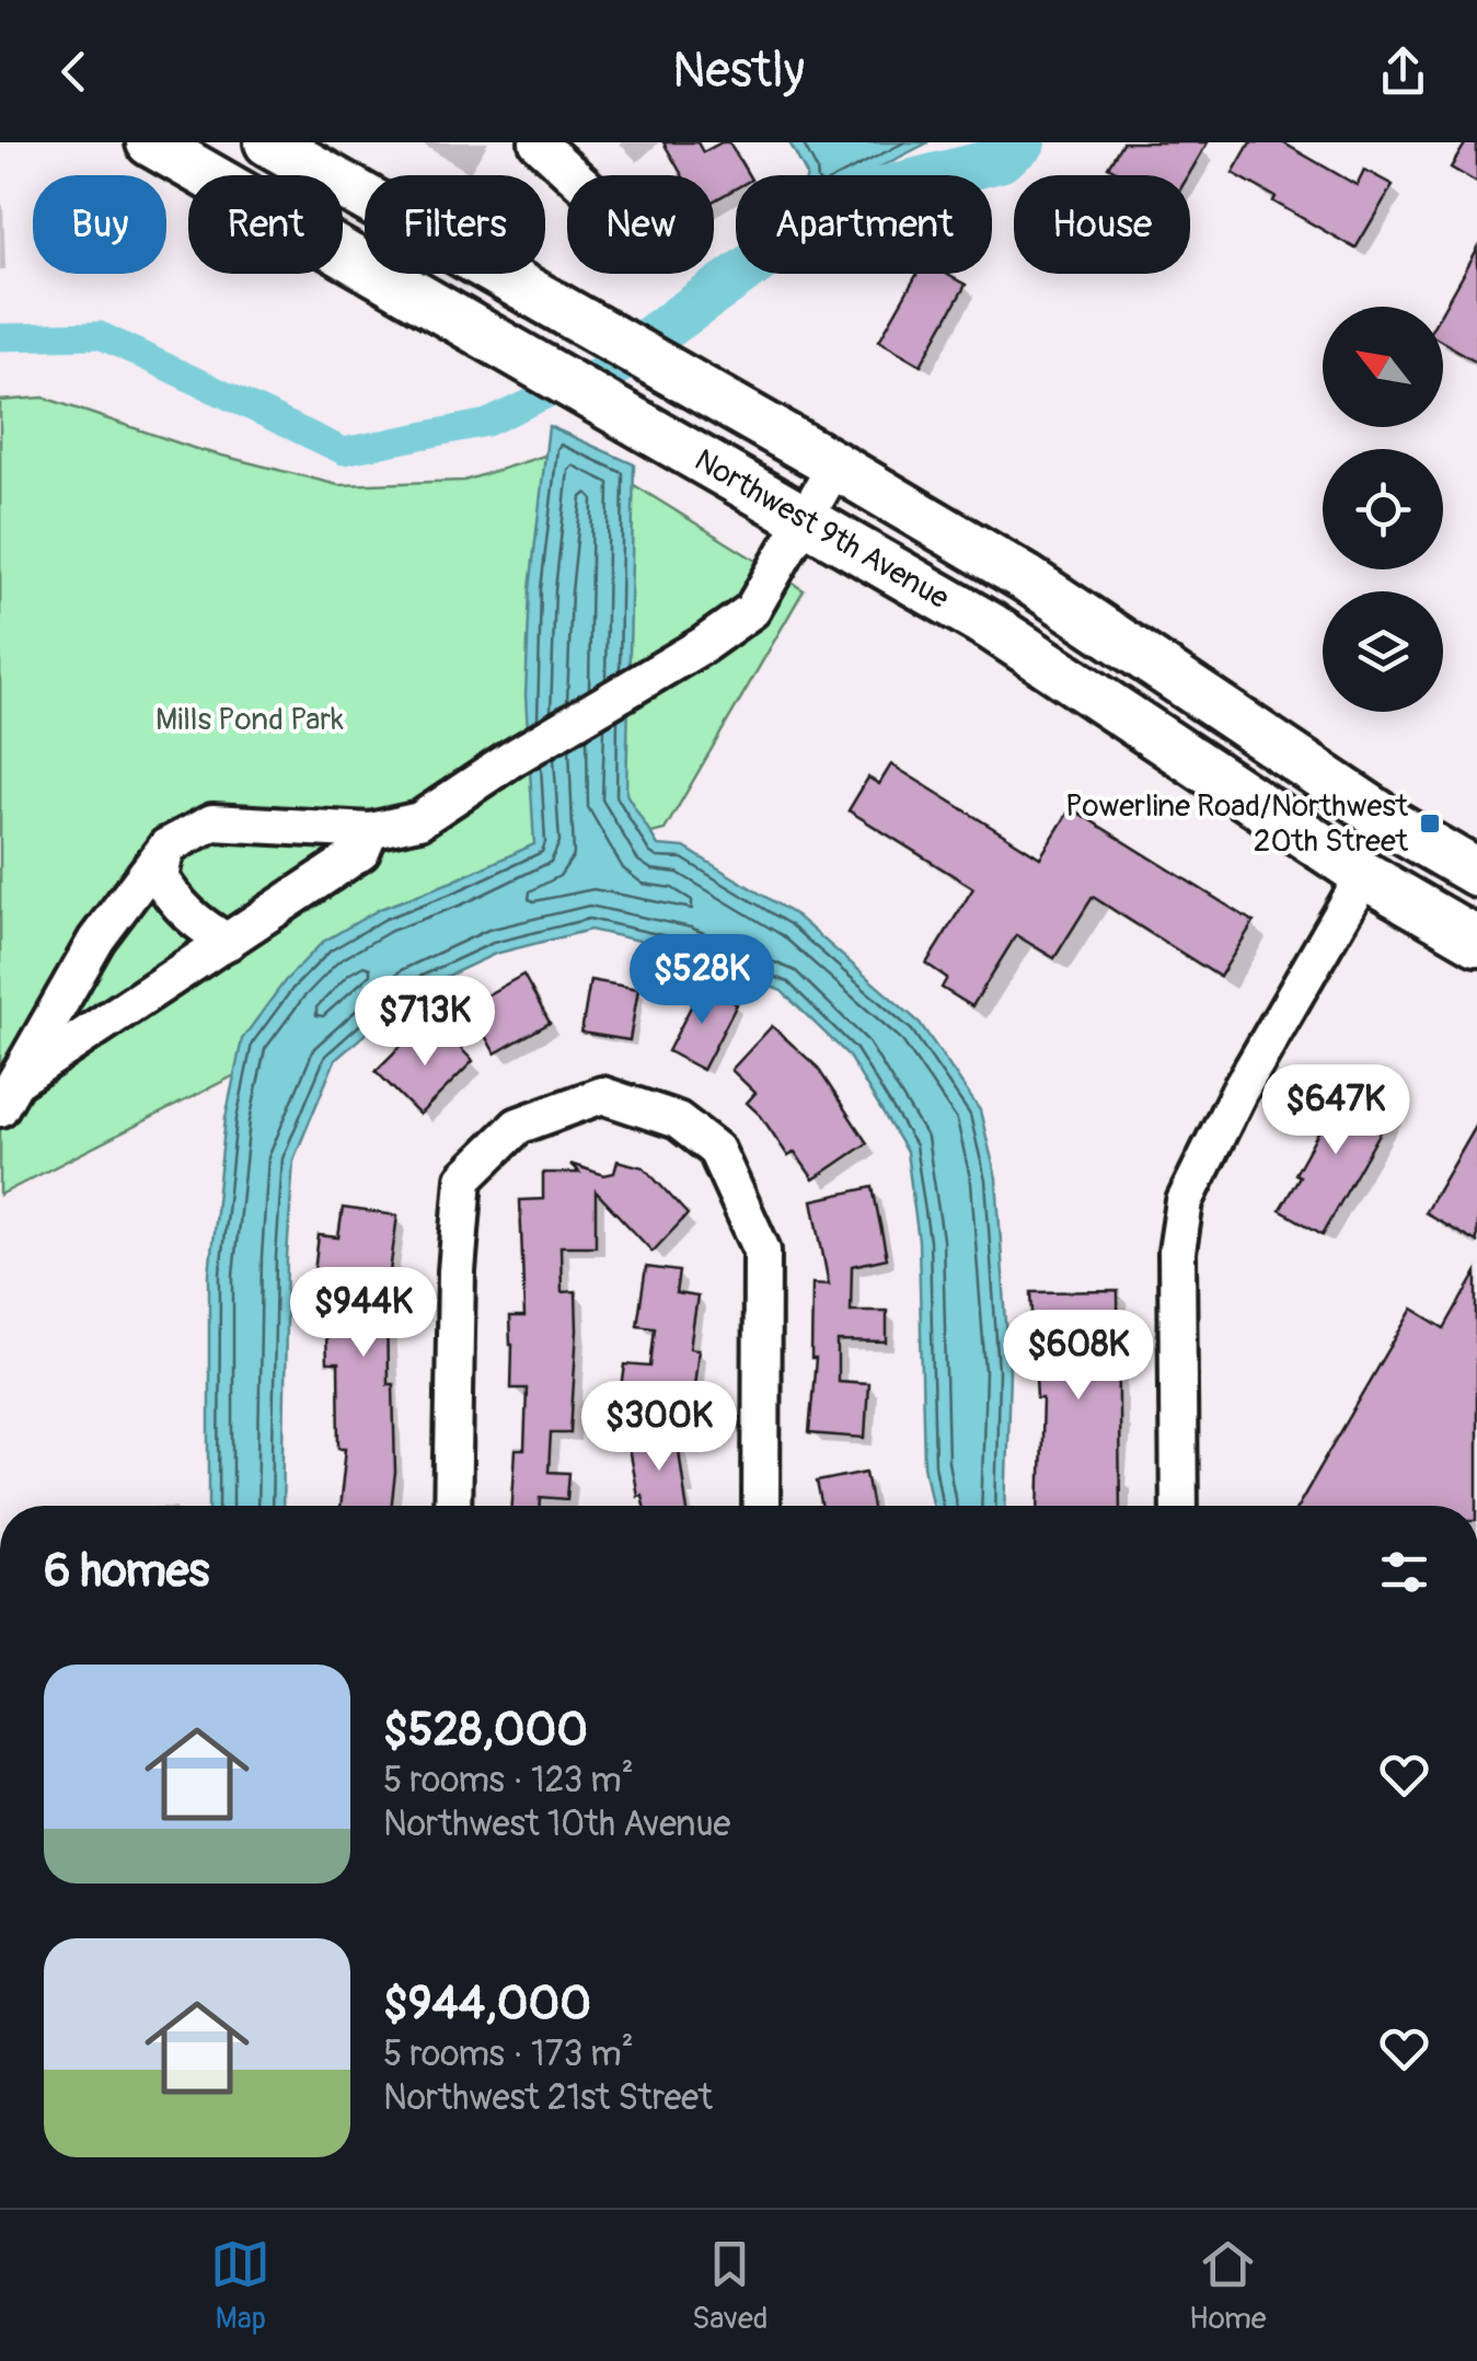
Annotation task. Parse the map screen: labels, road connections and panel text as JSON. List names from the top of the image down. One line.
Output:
{"streets":{"main road":["Northwest 9th Avenue"]},"parks":["Mills Pond Park"],"places":{"transit":["Powerline Road/Northwest 20th Street"]},"north":"top left","page":{"header":"Nestly","chip":["Buy","Rent","Filters","New","Apartment","House"],"price":["$528K","$713K","$647K","$944K","$608K","$300K"],"heading":"6 homes","list":[{"name":"$528,000","note":"5 rooms · 123 m² · Northwest 10th Avenue"},{"name":"$944,000","note":"5 rooms · 173 m² · Northwest 21st Street"}],"tabs":["Map","Saved","Home"]}}
